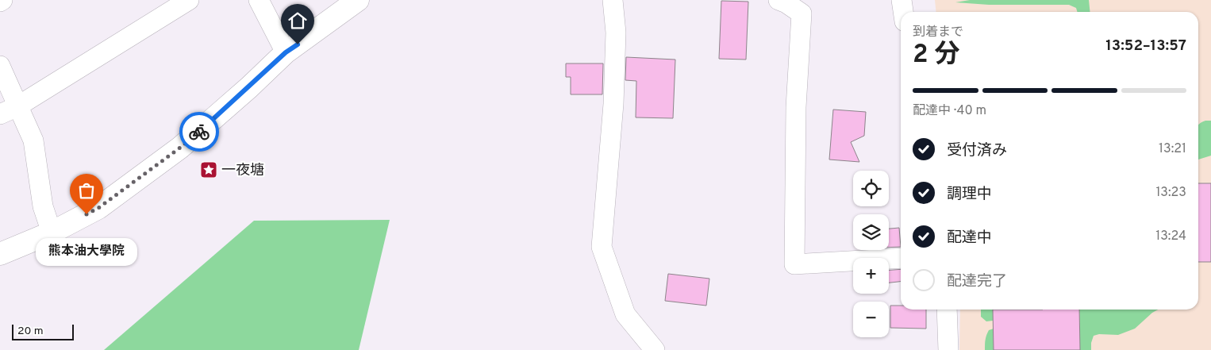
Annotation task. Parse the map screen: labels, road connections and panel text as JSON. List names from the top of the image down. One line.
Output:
{"places":{"place":["一夜塘"],"other":["熊本油大學院"]},"scale_bar":"20 m","page":{"heading":["2 分","到着まで","13:52–13:57"],"bar":"配達中 · 40 m","list":[["受付済み","13:21"],["調理中","13:23"],["配達中","13:24"],"配達完了"],"map_buttons":["+","−"],"bubble":"熊本油大學院","scale":"20 m"}}
